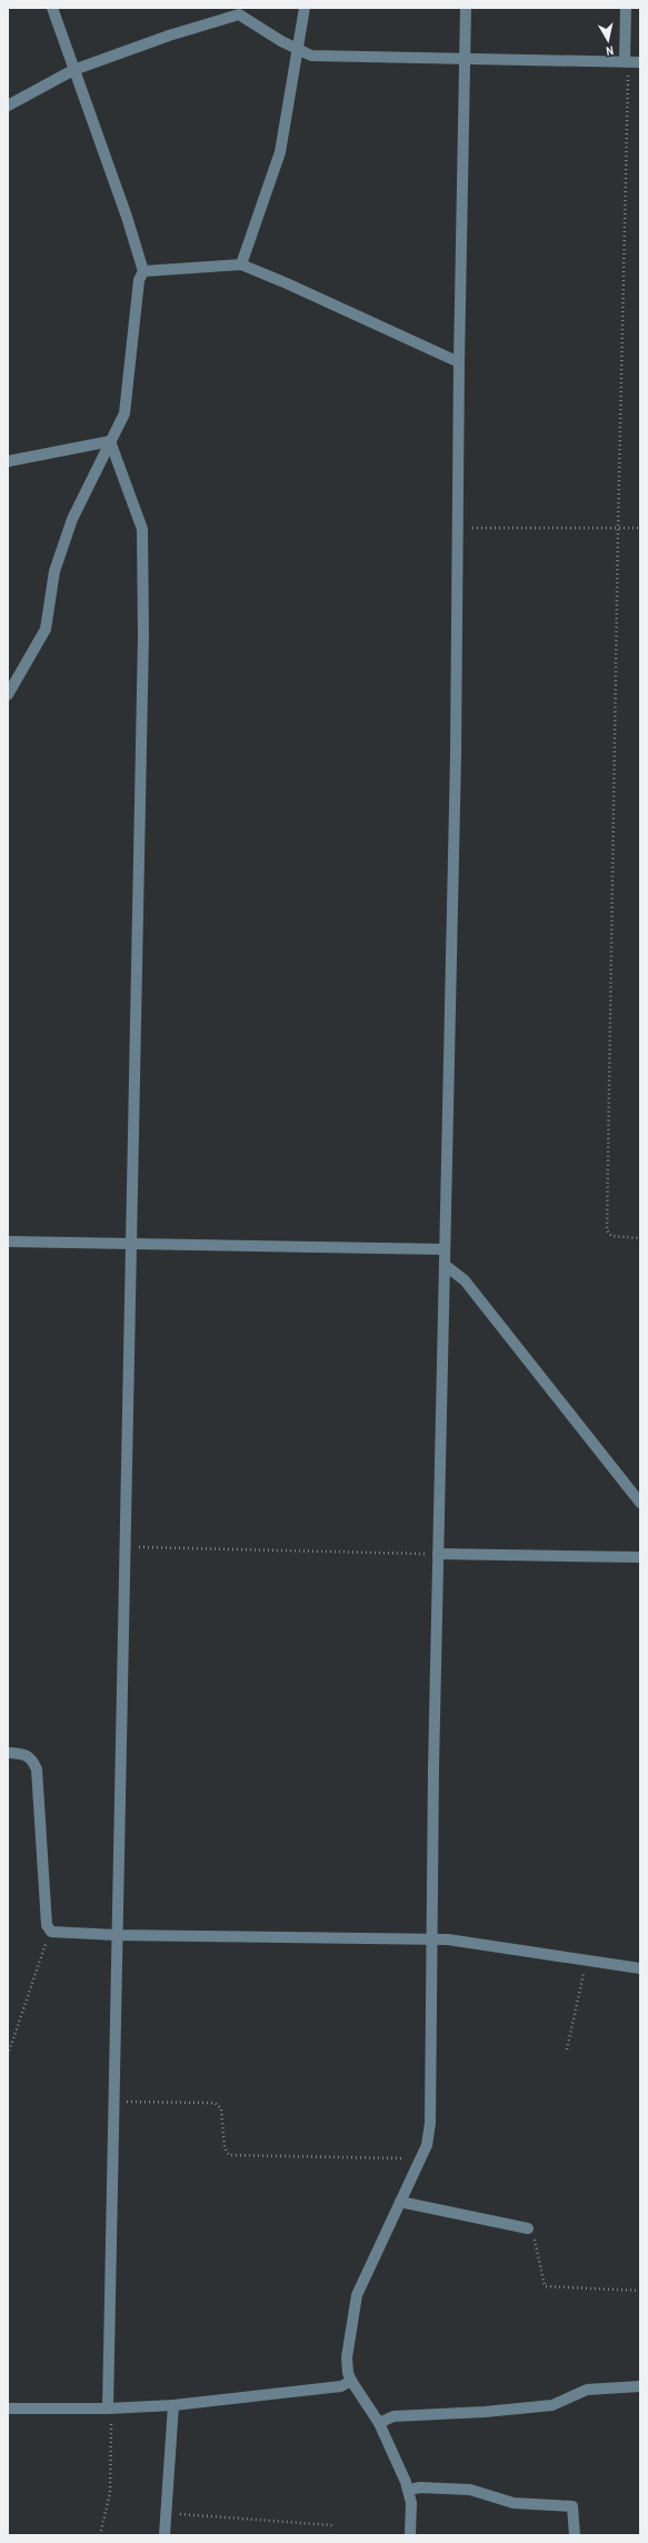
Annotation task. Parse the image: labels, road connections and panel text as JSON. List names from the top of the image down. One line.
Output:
{"north":"bottom"}
